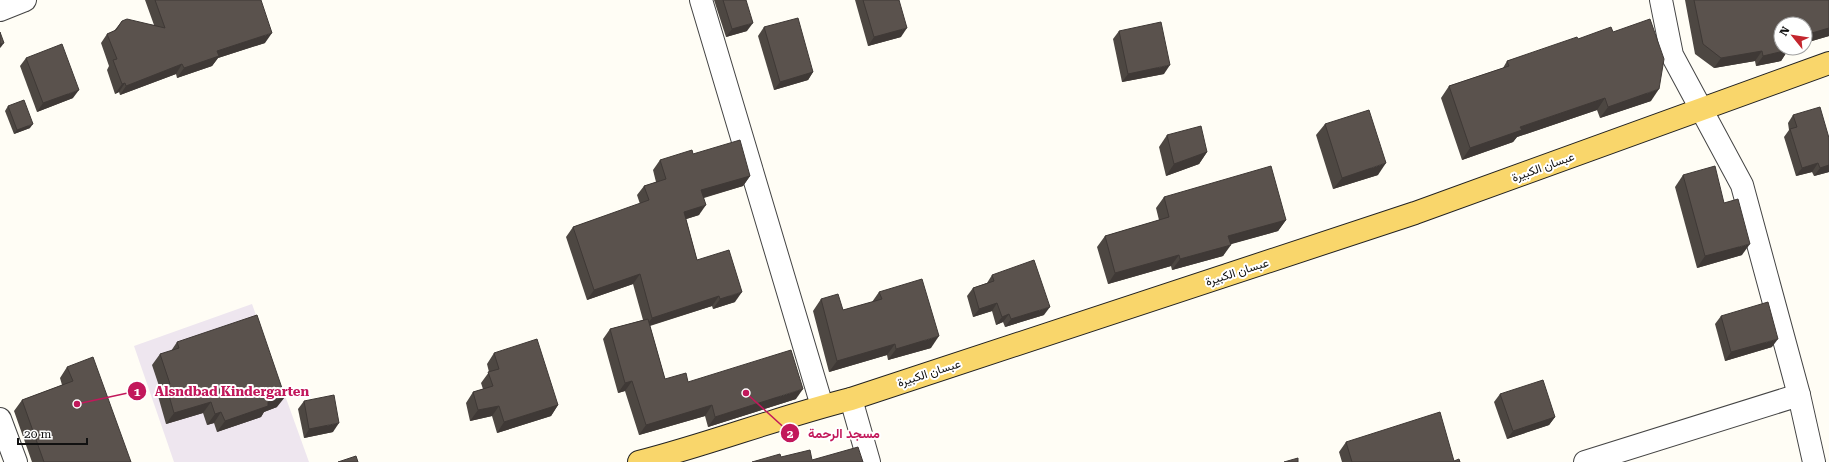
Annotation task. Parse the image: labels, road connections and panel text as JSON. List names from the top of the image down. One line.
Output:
{"streets":{"main road":["عبسان الكبيرة"]},"places":["مسجد الرحمة","Alsndbad Kindergarten"],"scale_bar":"20 m","north":"top left"}
